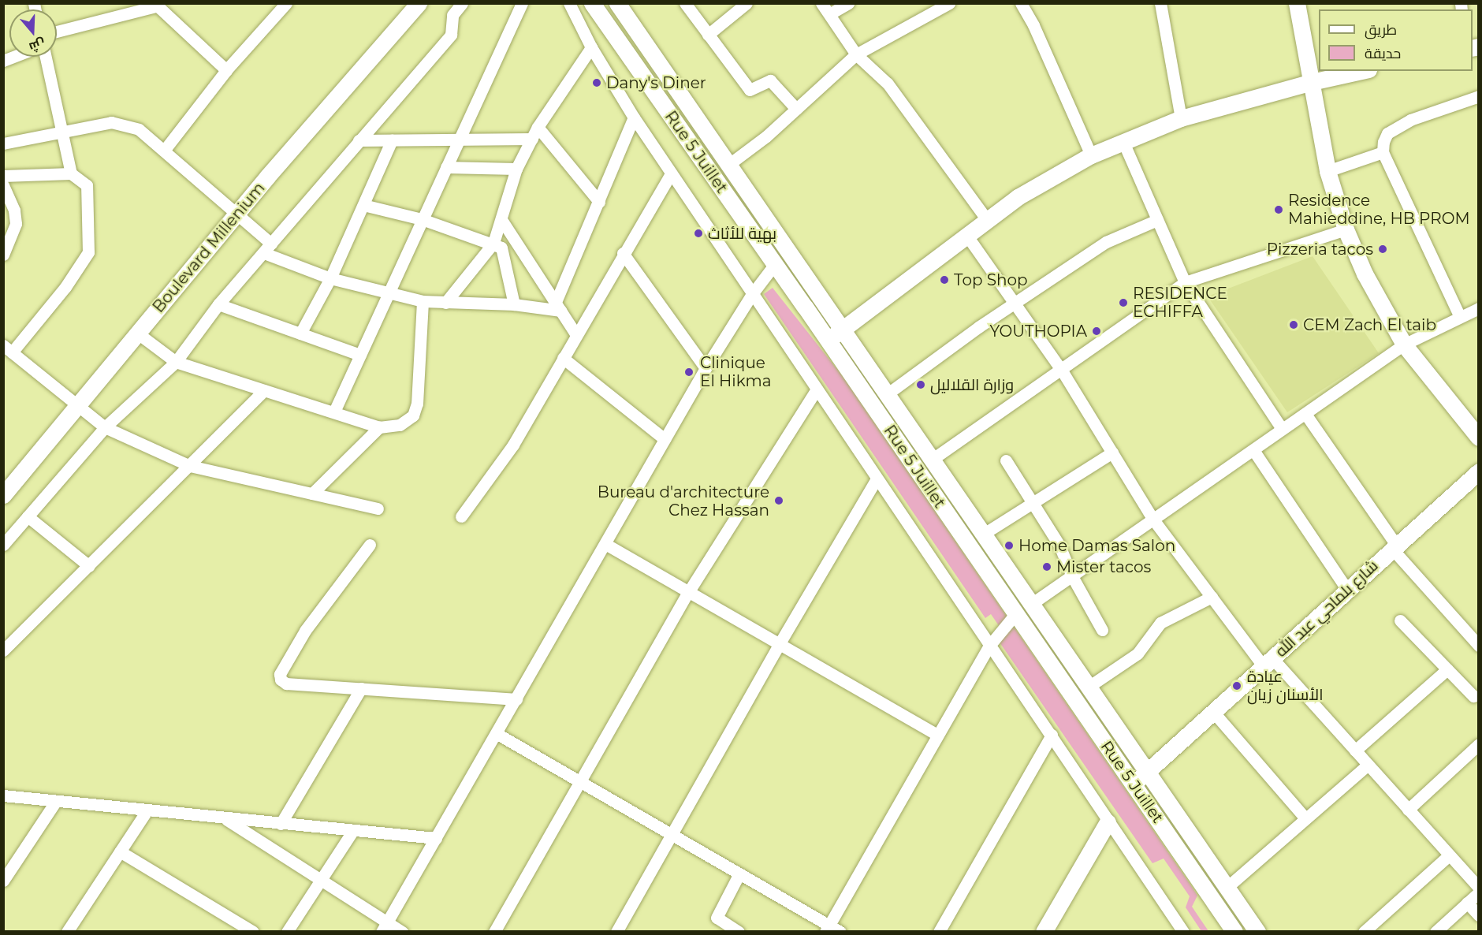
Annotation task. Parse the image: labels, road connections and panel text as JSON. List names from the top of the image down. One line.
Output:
{"streets":{"main road":["Rue 5 Juillet","Boulevard Millenium","شارع بلماحي عبد الله"]},"crossings":[["Rue 5 Juillet","شارع بلماحي عبد الله"]],"places":["Dany's Diner","Residence Mahieddine, HB PROM","بهية للأثاث","Pizzeria tacos","Top Shop","RESIDENCE ECHIFFA","CEM Zach El taib","YOUTHOPIA","Clinique El Hikma","وزارة القلاليل","Bureau d'architecture Chez Hassan","Home Damas Salon","Mister tacos","عيادة الأسنان زيان"],"legend":["طريق","حديقة"],"north":"bottom"}
